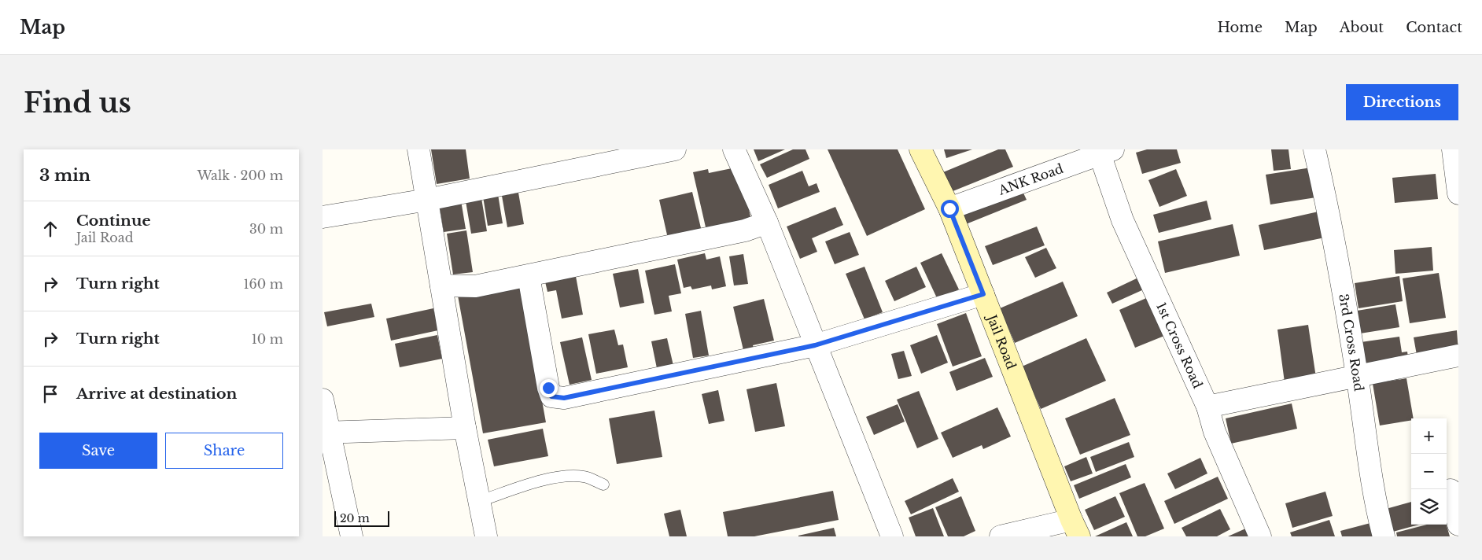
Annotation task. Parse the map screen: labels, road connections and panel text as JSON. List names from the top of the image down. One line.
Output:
{"streets":{"main road":["Jail Road"],"street":["ANK Road","3rd Cross Road","1st Cross Road"]},"crossings":[["ANK Road","Jail Road"],["ANK Road","1st Cross Road"]],"scale_bar":"20 m","page":{"header":"Map","nav":["Home","Map","About","Contact"],"buttons":["Directions",["Save","Share"]],"title":"Find us","heading":["3 min","Walk · 200 m"],"list":[["Continue","Jail Road","30 m"],["Turn right","160 m"],["Turn right","10 m"],"Arrive at destination"],"map_buttons":["+","−"],"scale":"20 m"}}
